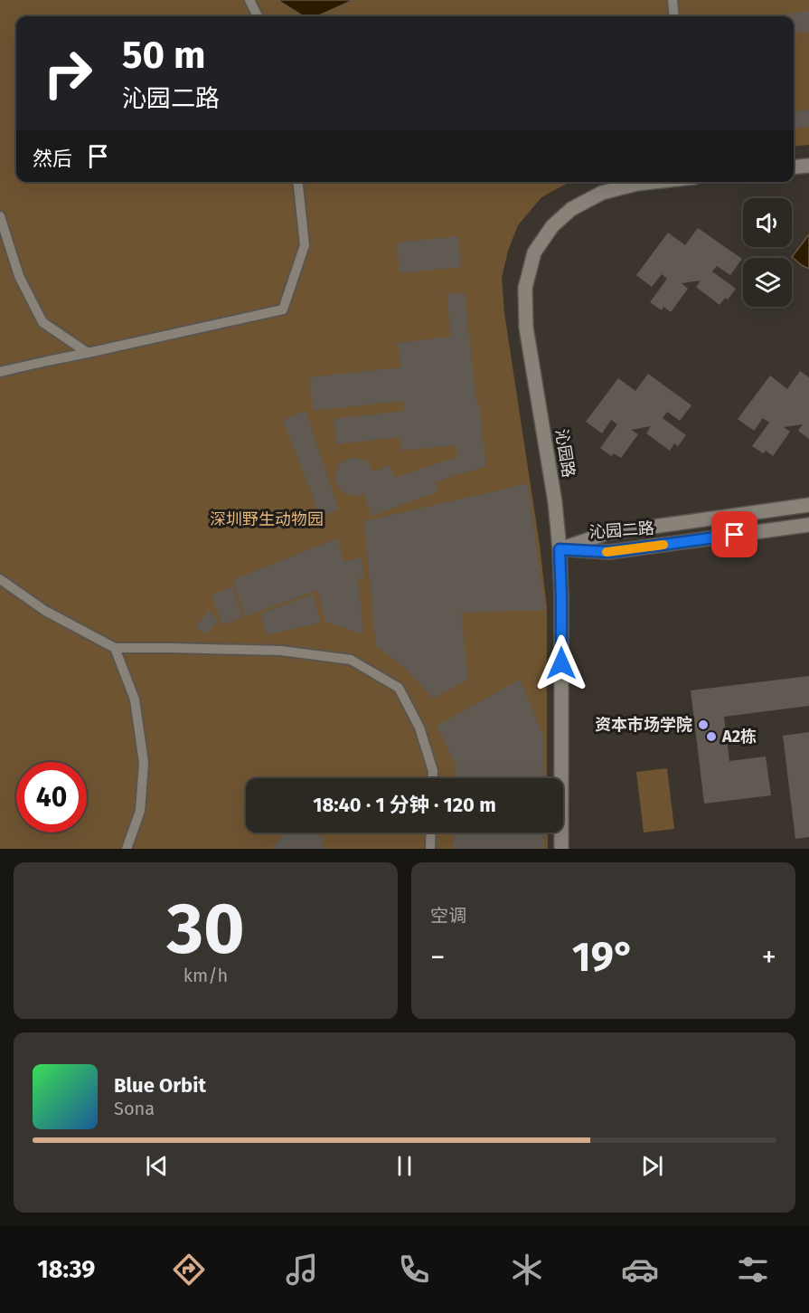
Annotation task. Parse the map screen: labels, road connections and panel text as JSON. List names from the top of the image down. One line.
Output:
{"streets":{"street":["沁园路","沁园二路"]},"crossings":[["沁园路","沁园二路"]],"parks":["深圳野生动物园"],"places":["资本市场学院","A2栋"],"page":{"turn":["50 m","沁园二路"],"then":"然后","limit":"40","trip":"18:40 · 1 分钟 · 120 m","tile":[["30","km/h"],"空调"],"heat":["−","19°","+"],"song":["Blue Orbit","Sona"],"tabs":"18:39"}}
